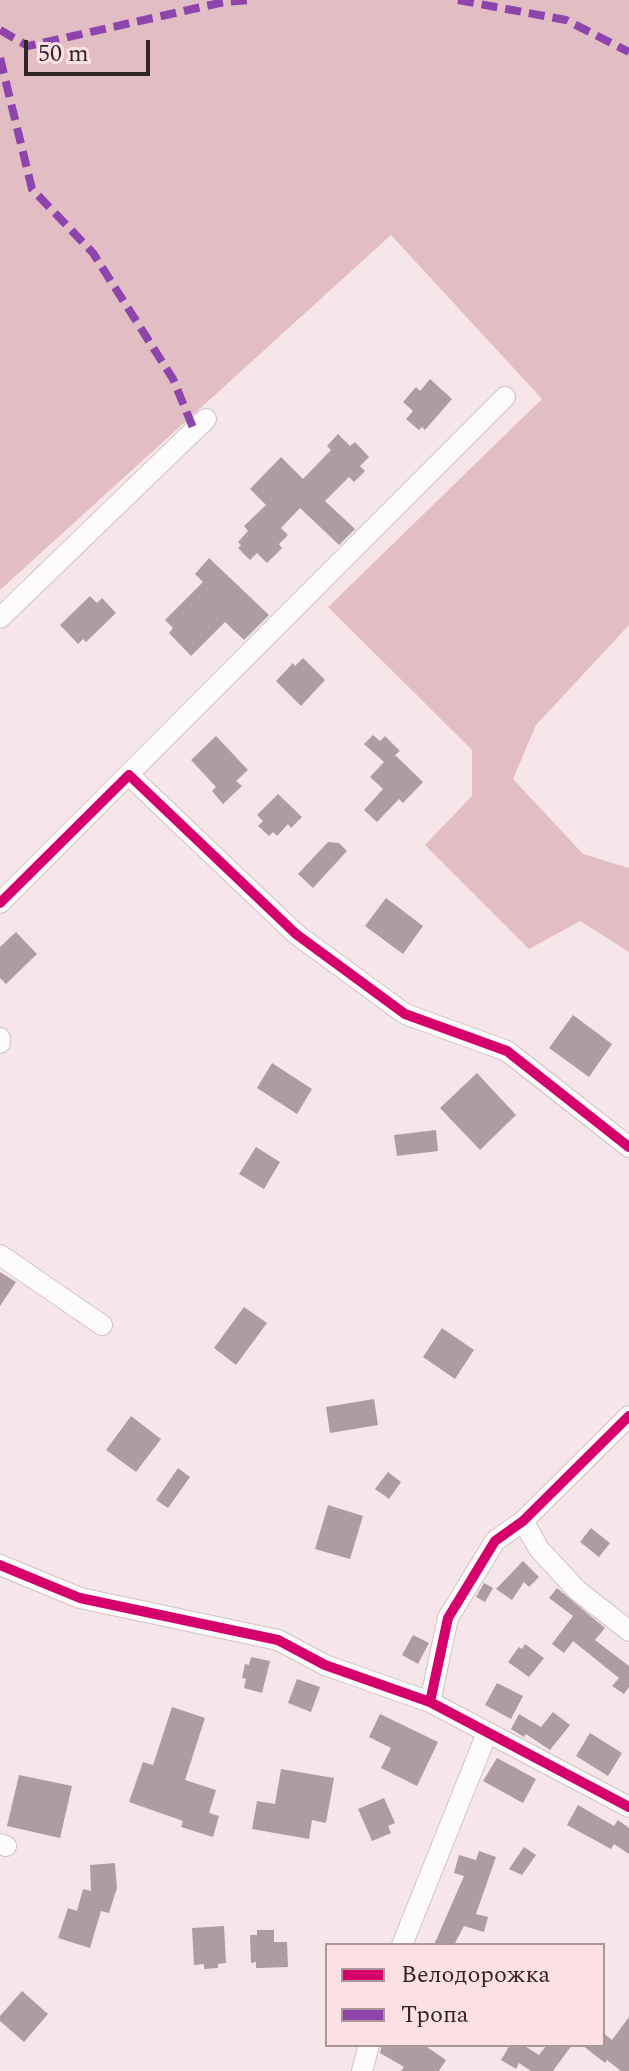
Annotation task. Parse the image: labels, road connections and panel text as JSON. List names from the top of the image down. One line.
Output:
{"legend":["Велодорожка","Тропа"],"scale_bar":"50 m"}
